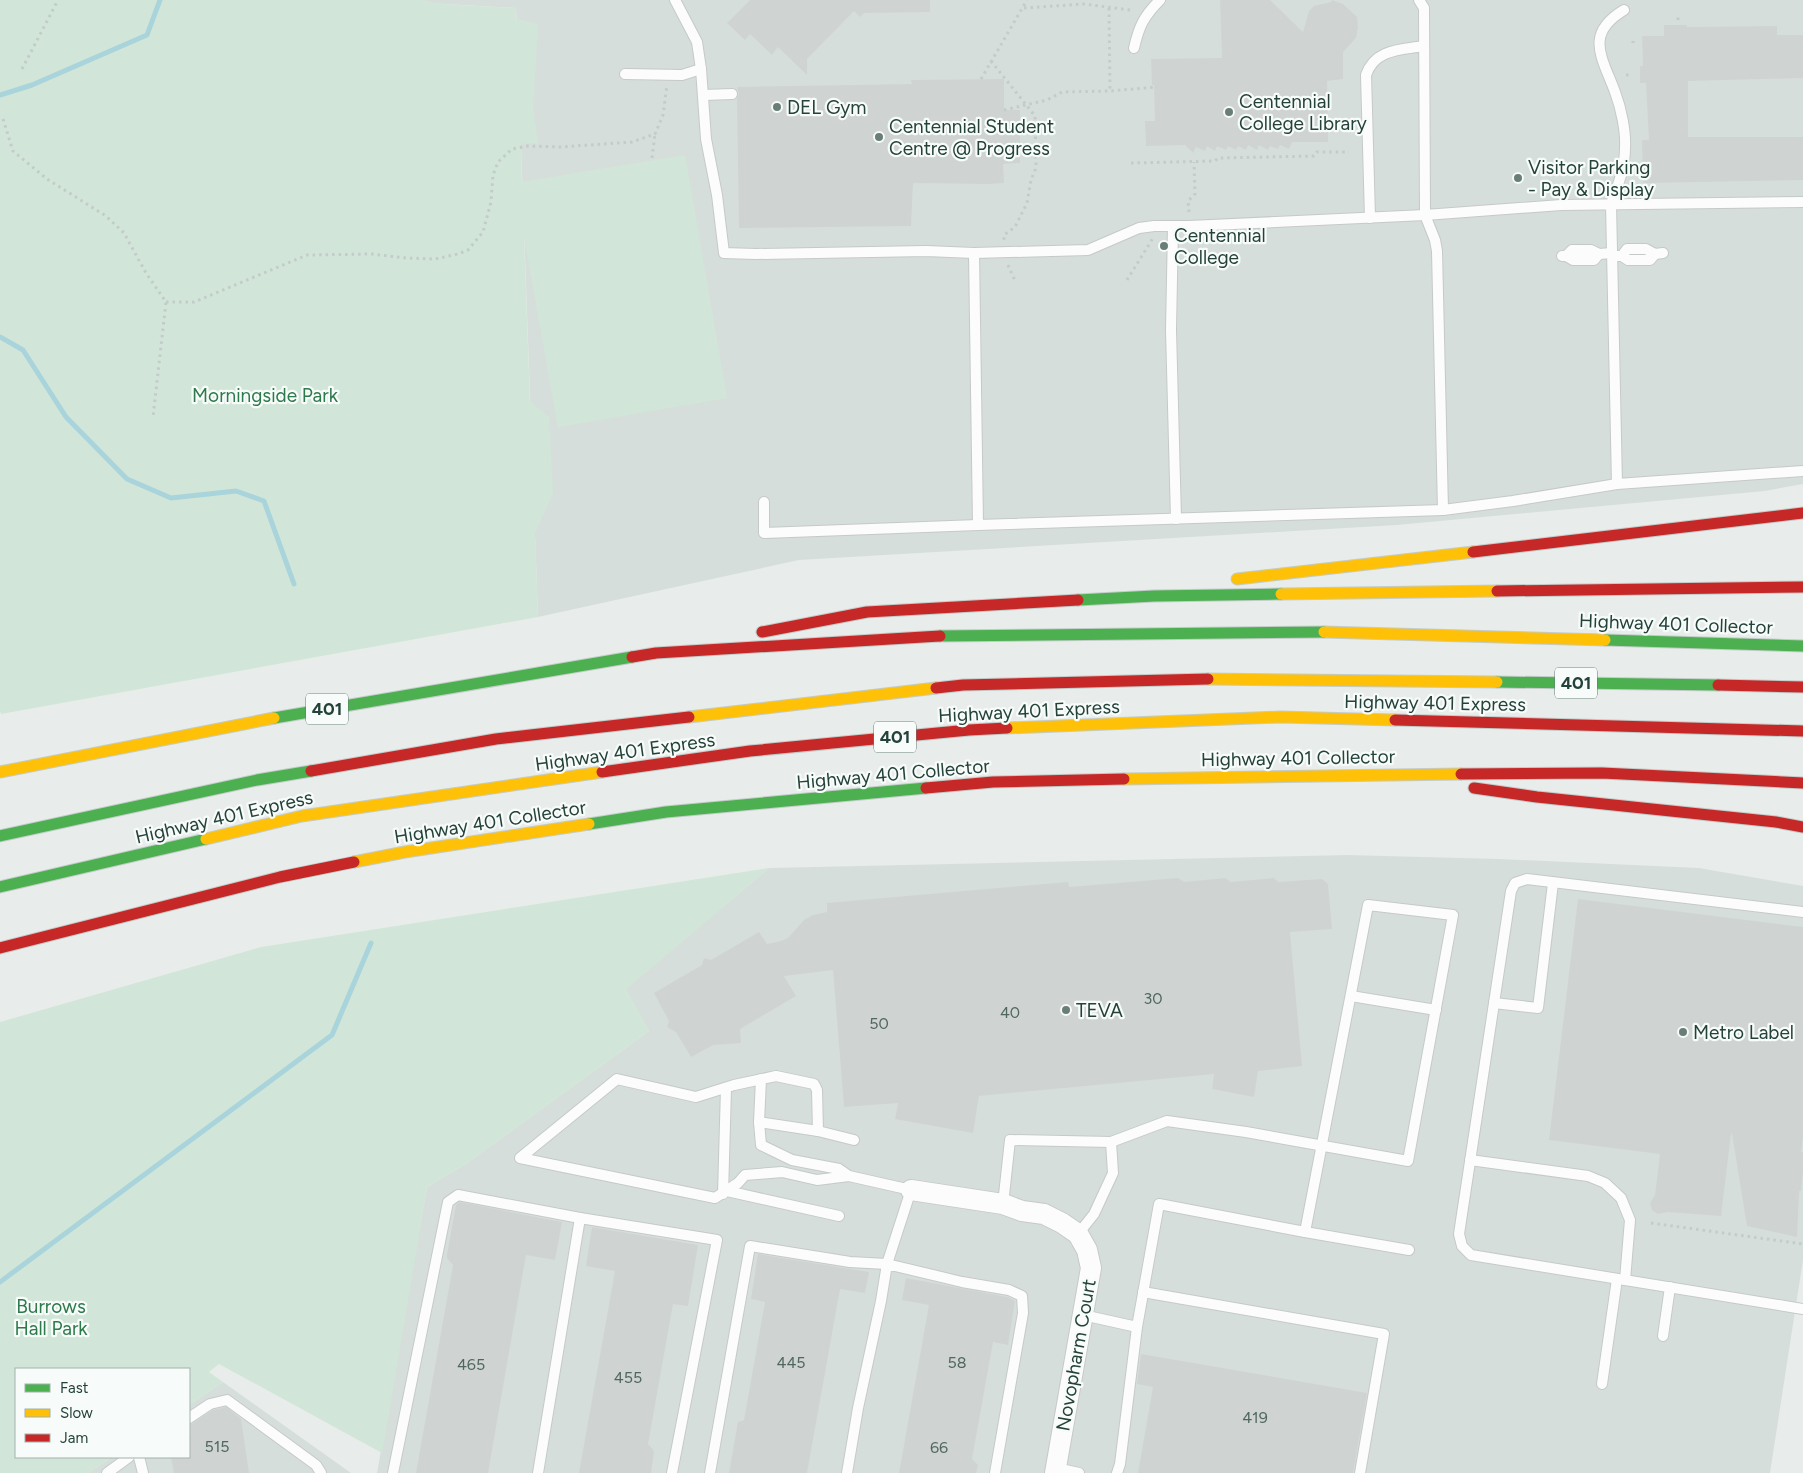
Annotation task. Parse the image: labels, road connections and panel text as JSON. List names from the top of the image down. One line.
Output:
{"streets":{"highway":["Highway 401 Collector","401","Highway 401 Express"],"street":["Novopharm Court"]},"parks":["Morningside Park","Burrows Hall Park"],"places":["DEL Gym","Centennial College Library","Centennial Student Centre @ Progress","Visitor Parking - Pay & Display","Centennial College","TEVA","Metro Label"],"house_numbers":["30","40","50","445","58","465","455","419","515","66"],"legend":["Fast","Slow","Jam"]}
